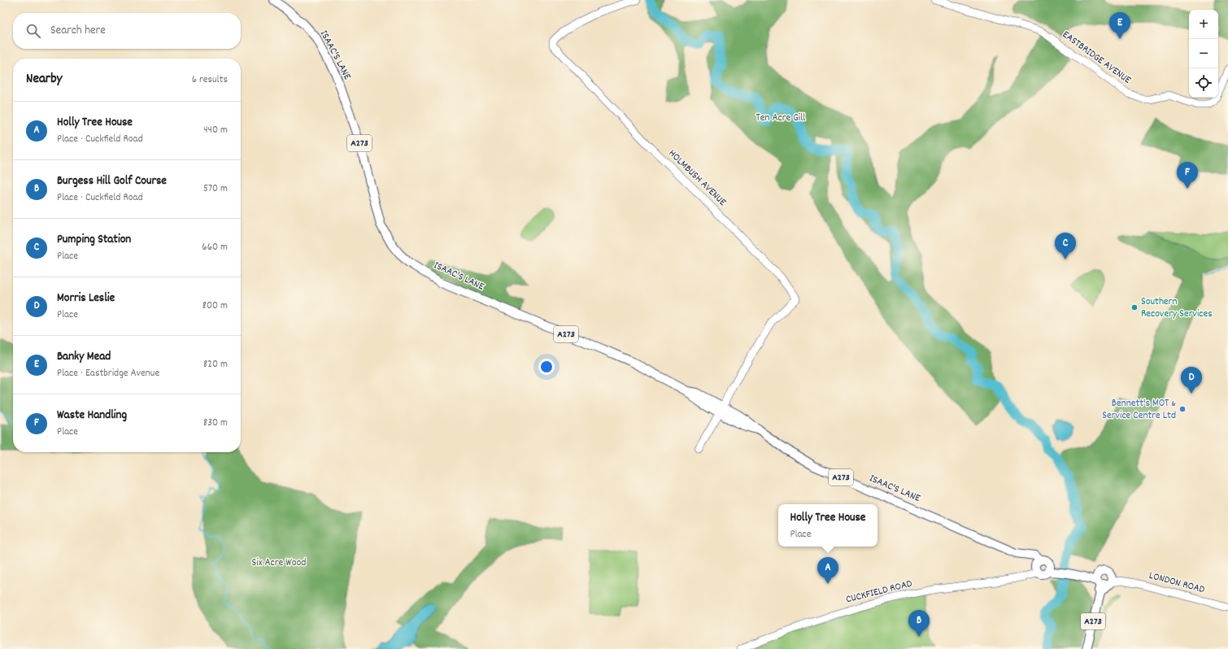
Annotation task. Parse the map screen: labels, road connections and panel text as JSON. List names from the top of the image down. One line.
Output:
{"streets":{"main road":["ISAAC'S LANE","A273","LONDON ROAD"],"street":["EASTBRIDGE AVENUE","HOLMBUSH AVENUE","CUCKFIELD ROAD"]},"crossings":[["ISAAC'S LANE","HOLMBUSH AVENUE"],["ISAAC'S LANE","LONDON ROAD"],["ISAAC'S LANE","CUCKFIELD ROAD"],["A273","LONDON ROAD"]],"parks":["Ten Acre Gill","Six Acre Wood"],"places":["Southern Recovery Services","Bennett's MOT & Service Centre Ltd"],"page":{"map_buttons":["+","−"],"pins":["E","F","C","D","A","B"],"search":"Search here","heading":["Nearby","6 results"],"list":[{"mark":"A","name":"Holly Tree House","note":"Place · Cuckfield Road","value":"440 m"},{"mark":"B","name":"Burgess Hill Golf Course","note":"Place · Cuckfield Road","value":"570 m"},{"mark":"C","name":"Pumping Station","note":"Place","value":"660 m"},{"mark":"D","name":"Morris Leslie","note":"Place","value":"800 m"},{"mark":"E","name":"Banky Mead","note":"Place · Eastbridge Avenue","value":"820 m"},{"mark":"F","name":"Waste Handling","note":"Place","value":"830 m"}],"popup":["Holly Tree House","Place"]}}
